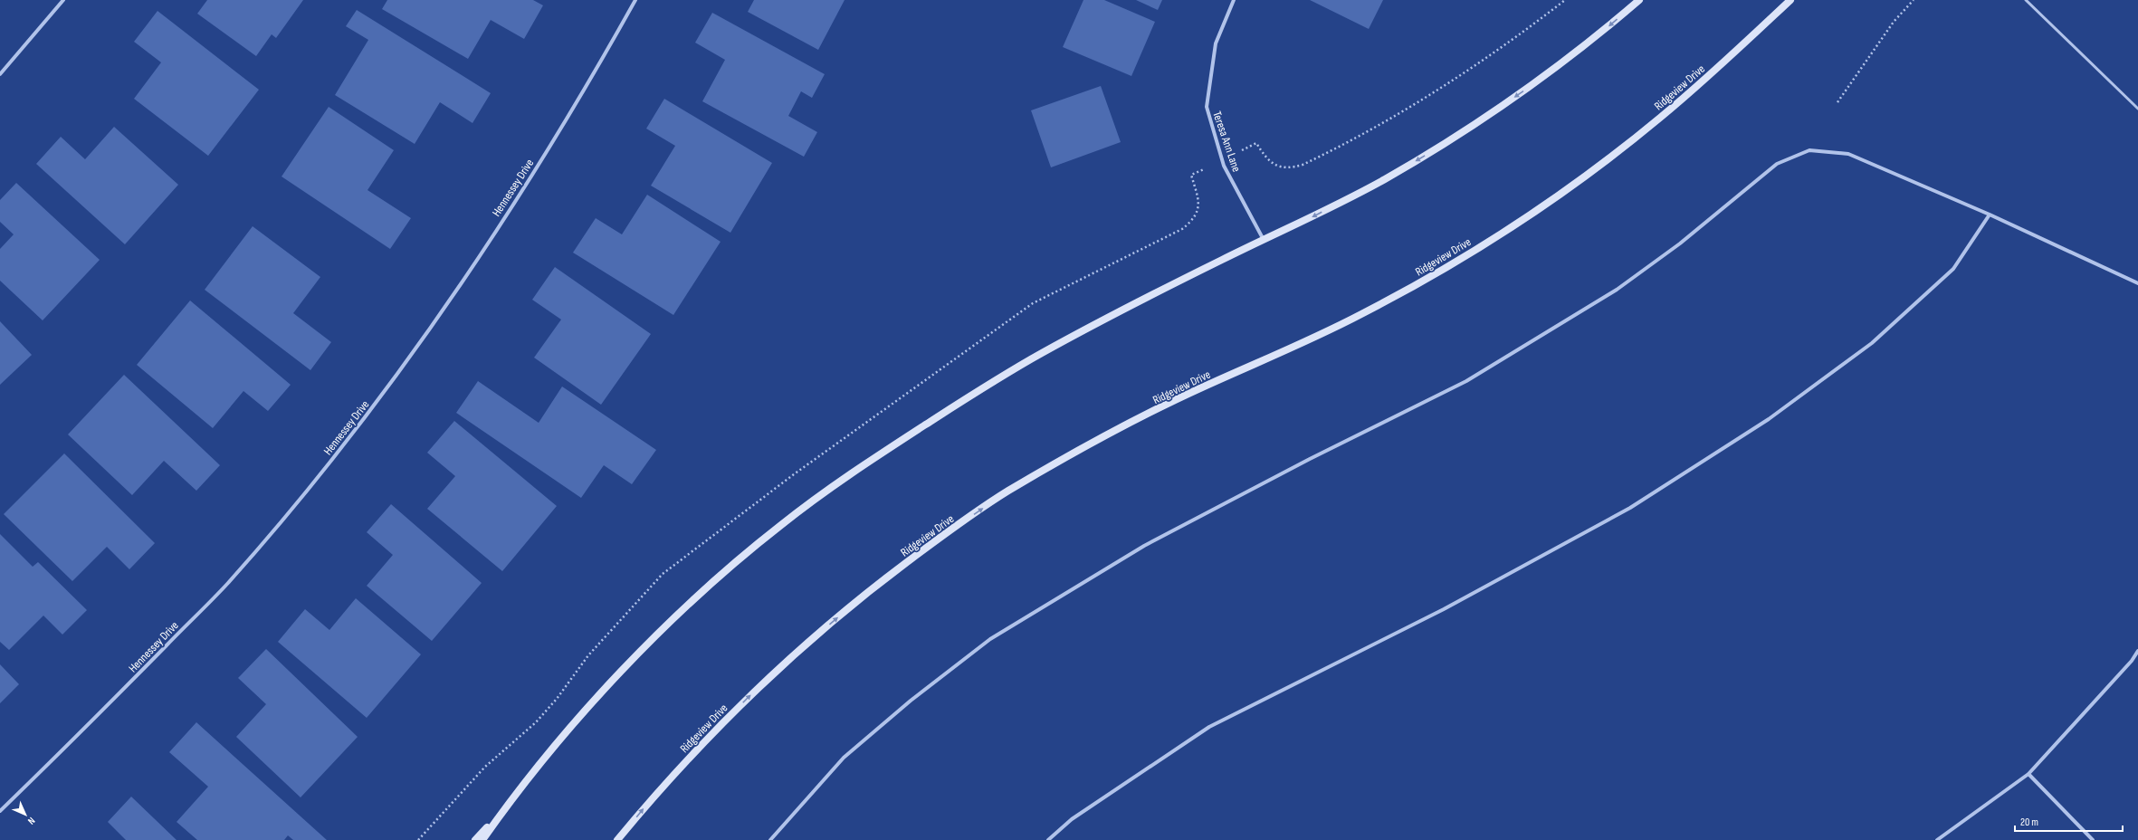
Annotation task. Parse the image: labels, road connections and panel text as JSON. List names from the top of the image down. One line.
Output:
{"streets":{"main road":["Ridgeview Drive"],"street":["Teresa Ann Lane","Hennessey Drive"]},"one_way":["Ridgeview Drive"],"scale_bar":"20 m","north":"bottom right"}
